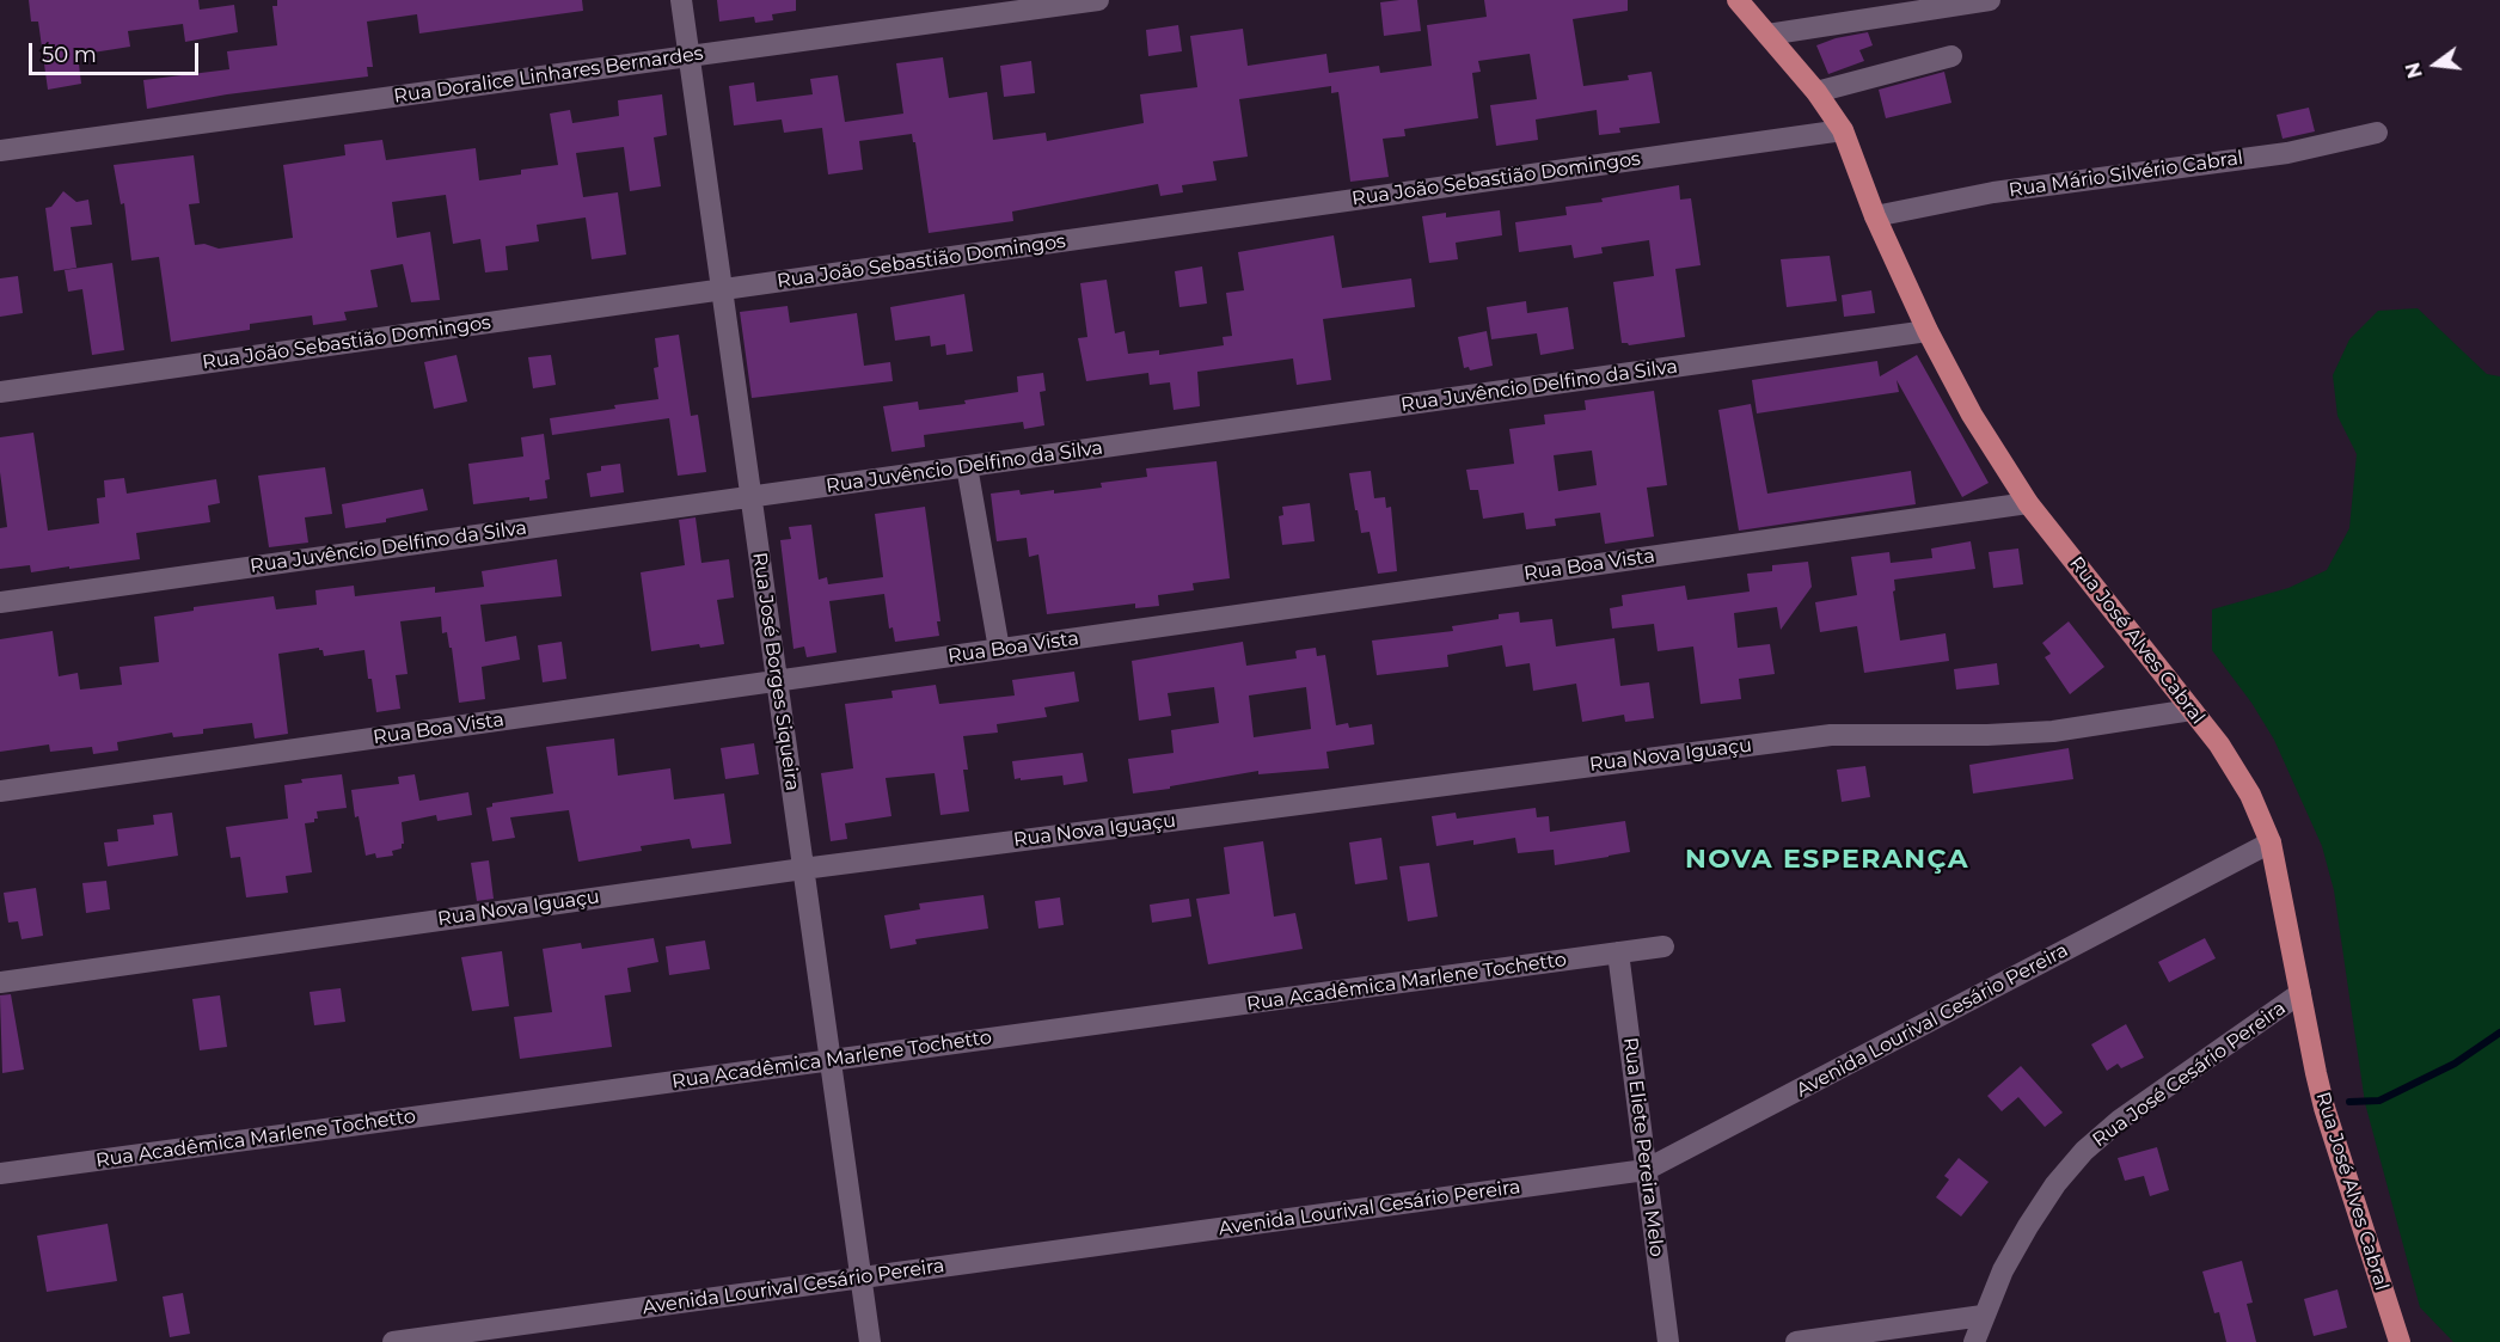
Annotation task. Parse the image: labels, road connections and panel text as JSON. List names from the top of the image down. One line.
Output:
{"streets":{"main road":["Rua José Alves Cabral"],"street":["Rua Doralice Linhares Bernardes","Rua Mário Silvério Cabral","Rua João Sebastião Domingos","Rua Juvêncio Delfino da Silva","Rua Boa Vista","Rua José Borges Siqueira","Rua Nova Iguaçu","Rua Acadêmica Marlene Tochetto","Avenida Lourival Cesário Pereira","Rua José Cesário Pereira","Rua Eliete Pereira Melo"]},"crossings":[["Rua Doralice Linhares Bernardes","Rua José Borges Siqueira"],["Rua Mário Silvério Cabral","Rua José Alves Cabral"],["Rua João Sebastião Domingos","Rua José Alves Cabral"],["Rua João Sebastião Domingos","Rua José Borges Siqueira"],["Rua Juvêncio Delfino da Silva","Rua José Alves Cabral"],["Rua Juvêncio Delfino da Silva","Rua José Borges Siqueira"],["Rua Boa Vista","Rua José Alves Cabral"],["Rua Boa Vista","Rua José Borges Siqueira"],["Rua José Alves Cabral","Rua Nova Iguaçu"],["Rua José Alves Cabral","Avenida Lourival Cesário Pereira"],["Rua José Alves Cabral","Rua José Cesário Pereira"],["Rua José Borges Siqueira","Rua Nova Iguaçu"],["Rua José Borges Siqueira","Rua Acadêmica Marlene Tochetto"],["Rua José Borges Siqueira","Avenida Lourival Cesário Pereira"],["Rua Acadêmica Marlene Tochetto","Rua Eliete Pereira Melo"],["Avenida Lourival Cesário Pereira","Rua Eliete Pereira Melo"]],"districts":["NOVA ESPERANÇA"],"scale_bar":"50 m","north":"left"}
